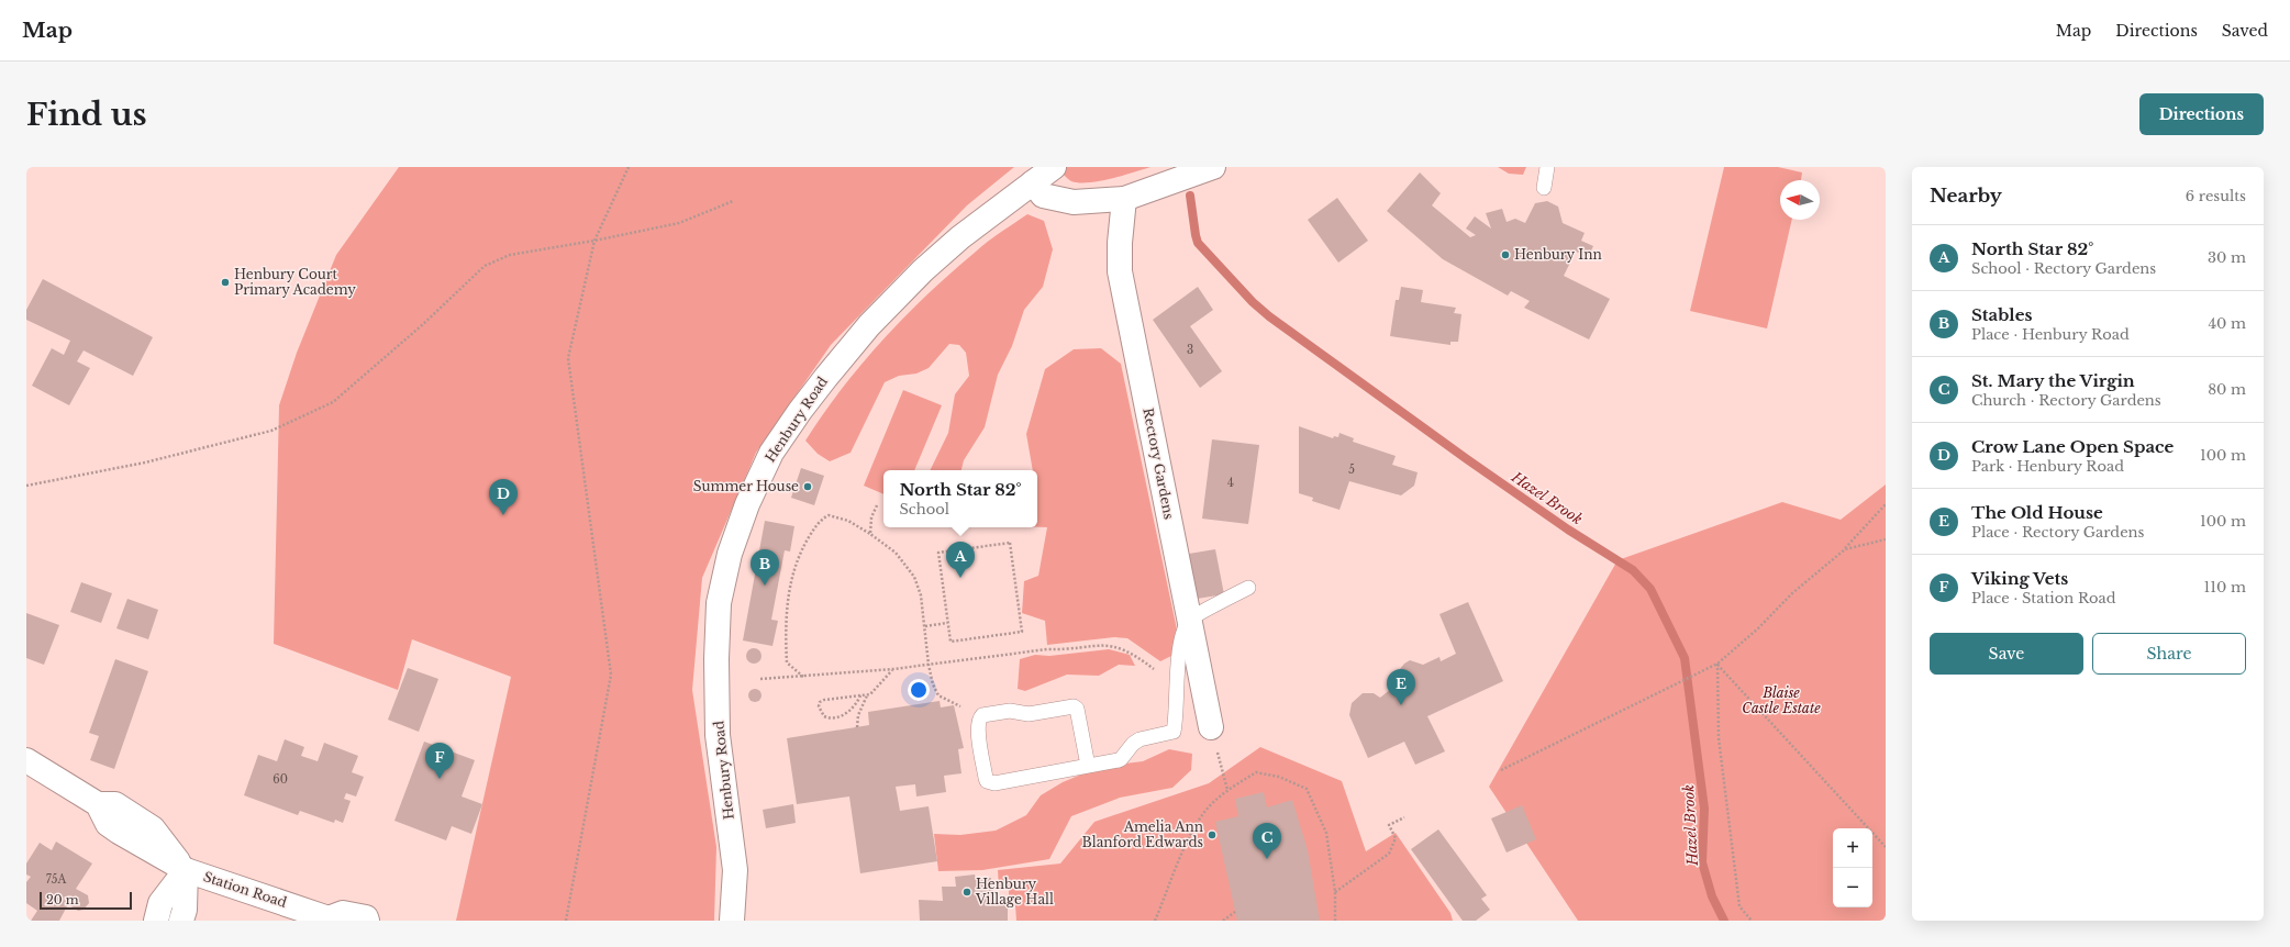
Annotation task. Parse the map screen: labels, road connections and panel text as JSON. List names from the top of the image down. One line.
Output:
{"streets":{"main road":["Henbury Road","Rectory Gardens","Station Road"]},"water":["Hazel Brook"],"parks":["Blaise Castle Estate"],"places":["Henbury Inn","Henbury Court Primary Academy","Summer House","Amelia Ann Blanford Edwards","Henbury Village Hall"],"house_numbers":["3","5","4","60","75A"],"scale_bar":"20 m","north":"left","page":{"header":"Map","nav":["Map","Directions","Saved"],"buttons":["Directions",["Save","Share"]],"title":"Find us","heading":["Nearby","6 results"],"list":[{"mark":"A","name":"North Star 82°","note":"School · Rectory Gardens","value":"30 m"},{"mark":"B","name":"Stables","note":"Place · Henbury Road","value":"40 m"},{"mark":"C","name":"St. Mary the Virgin","note":"Church · Rectory Gardens","value":"80 m"},{"mark":"D","name":"Crow Lane Open Space","note":"Park · Henbury Road","value":"100 m"},{"mark":"E","name":"The Old House","note":"Place · Rectory Gardens","value":"100 m"},{"mark":"F","name":"Viking Vets","note":"Place · Station Road","value":"110 m"}],"popup":["North Star 82°","School"],"pins":["D","A","B","E","F","C"],"map_buttons":["+","−"],"scale":"20 m"}}
